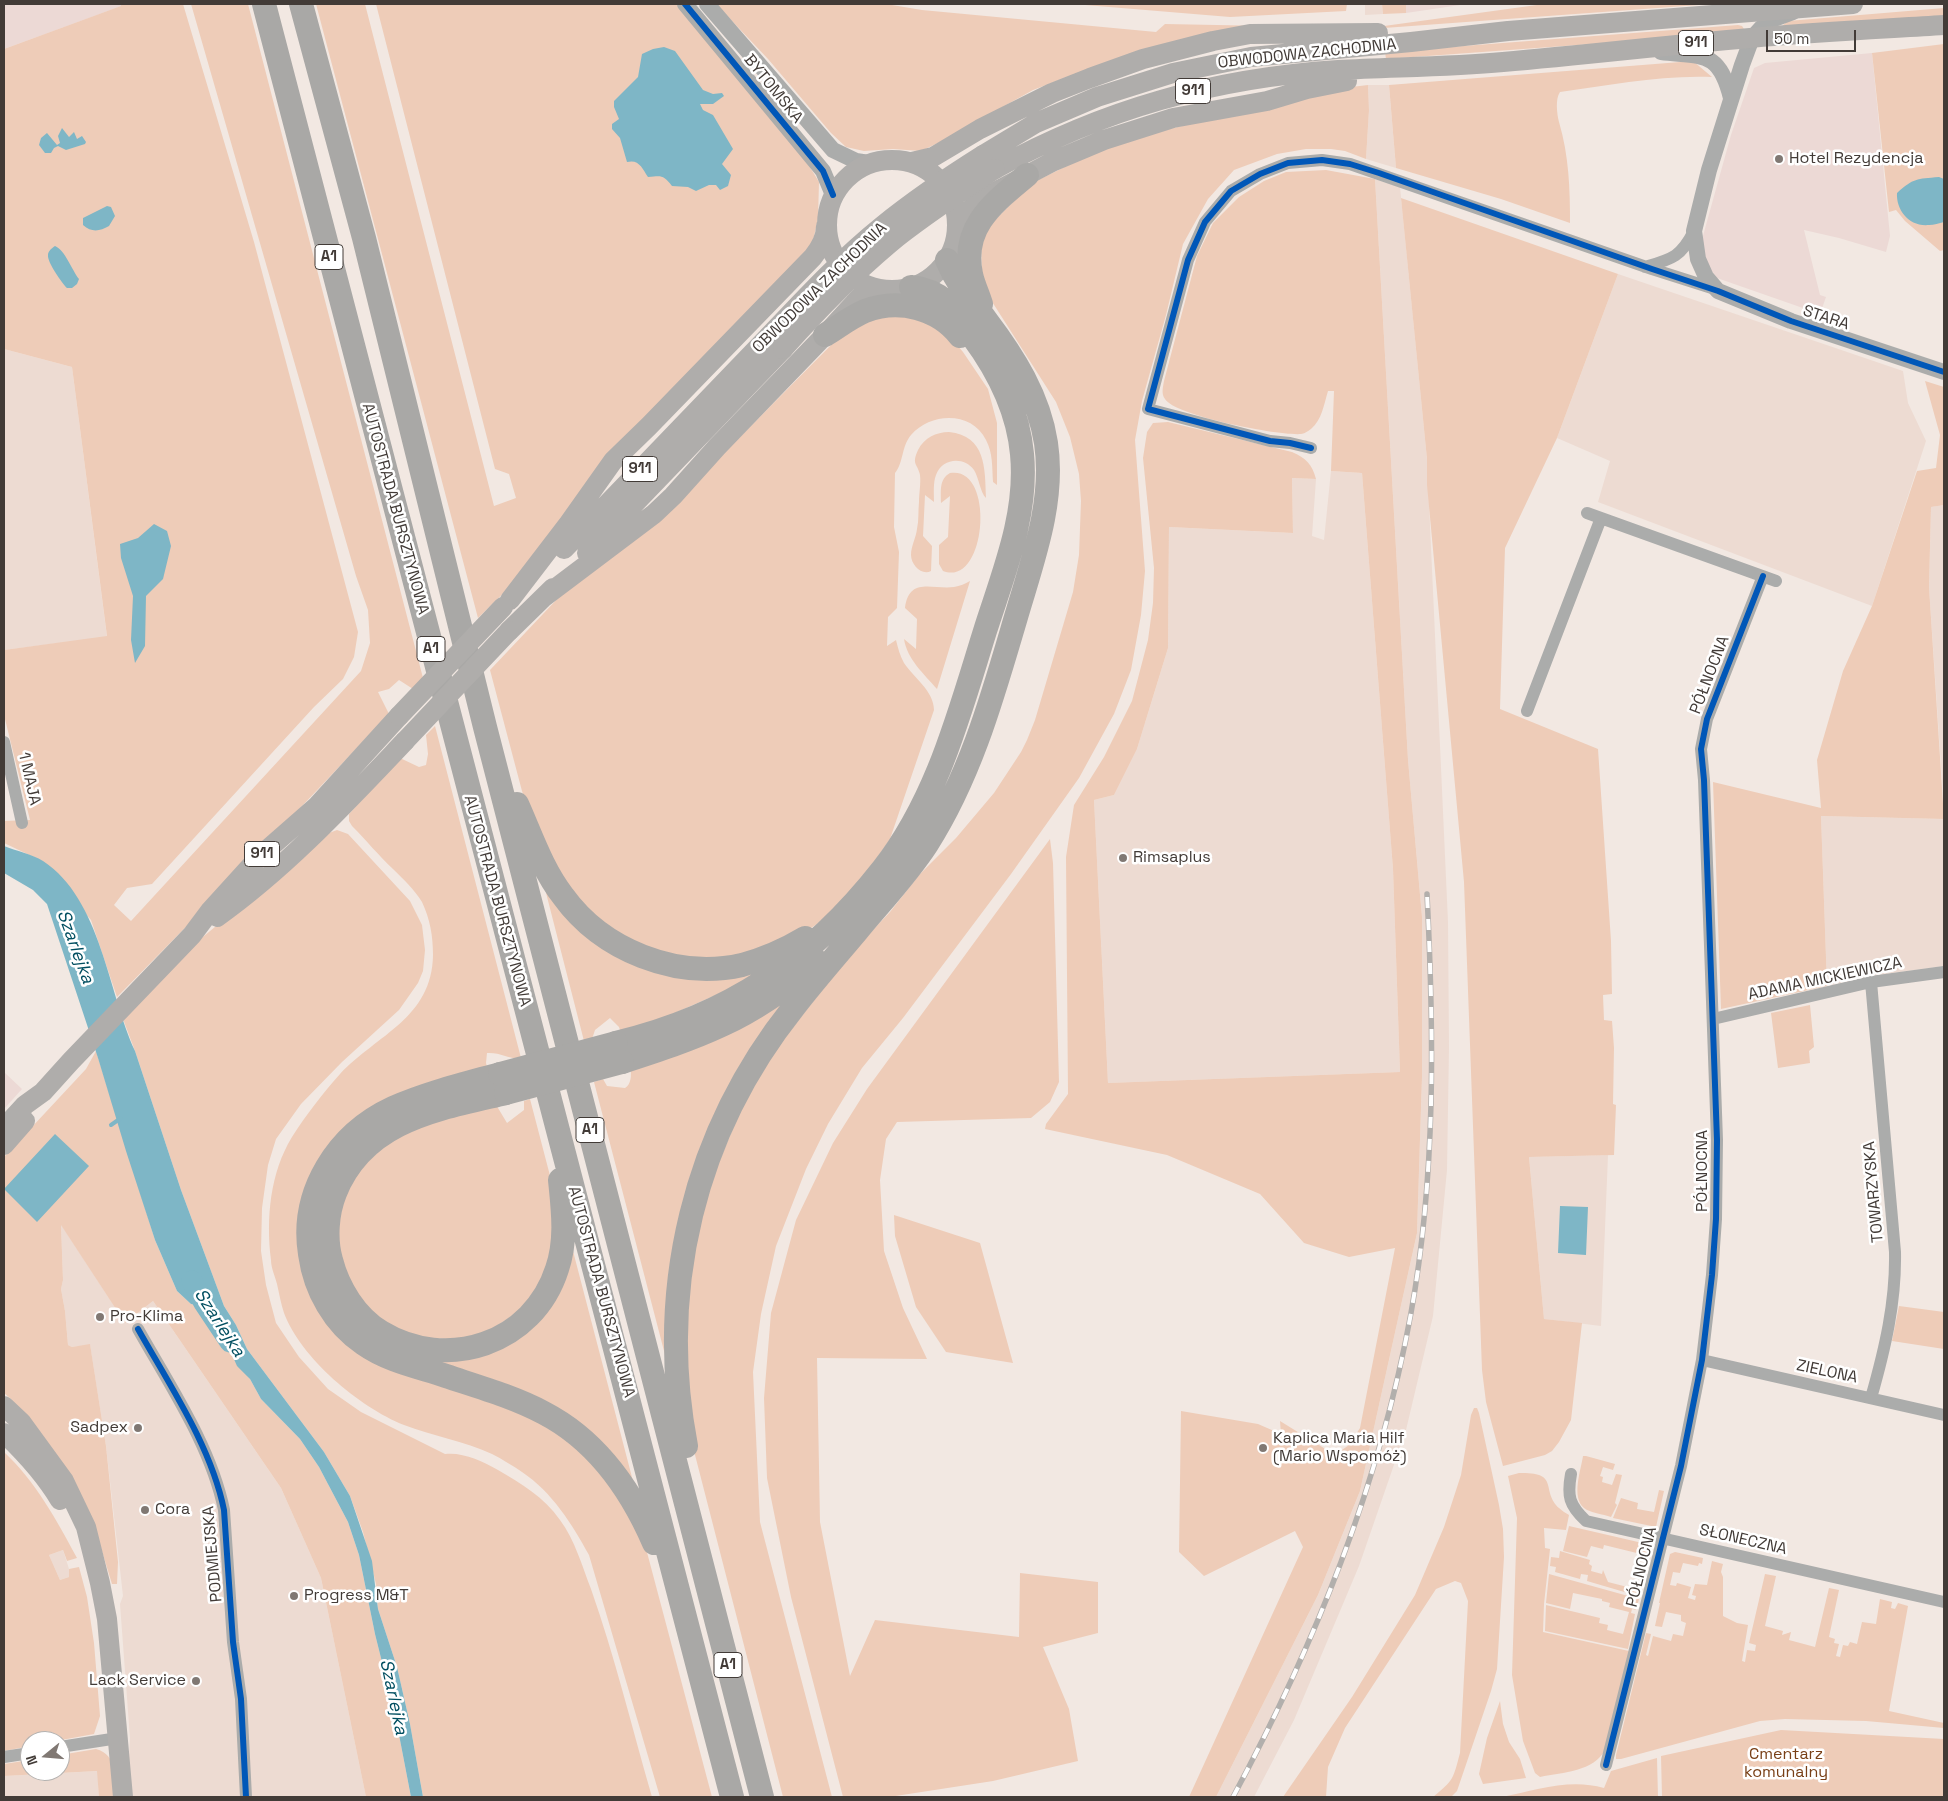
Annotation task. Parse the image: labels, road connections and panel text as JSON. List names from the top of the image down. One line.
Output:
{"streets":{"highway":["A1","AUTOSTRADA BURSZTYNOWA"],"main road":["911","OBWODOWA ZACHODNIA"],"street":["BYTOMSKA","STARA","PÓŁNOCNA","1 MAJA","ADAMA MICKIEWICZA","TOWARZYSKA","ZIELONA","SŁONECZNA","PODMIEJSKA"]},"crossings":[["911","OBWODOWA ZACHODNIA"],["PÓŁNOCNA","ADAMA MICKIEWICZA"],["PÓŁNOCNA","ZIELONA"],["PÓŁNOCNA","SŁONECZNA"],["ADAMA MICKIEWICZA","TOWARZYSKA"],["TOWARZYSKA","ZIELONA"]],"water":["Szarlejka"],"parks":["Cmentarz komunalny"],"places":["Hotel Rezydencja","Rimsaplus","Pro-Klima","Sadpex","Kaplica Maria Hilf (Mario Wspomóż)","Cora","Progress M&T","Lack Service"],"scale_bar":"50 m","north":"left"}
